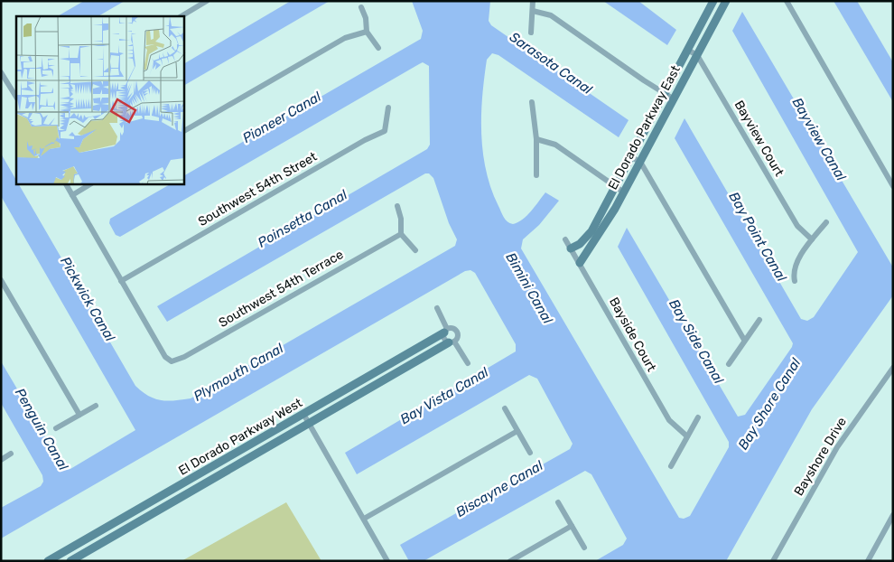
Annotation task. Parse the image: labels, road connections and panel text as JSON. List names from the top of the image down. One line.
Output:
{"streets":{"street":["El Dorado Parkway East","Bayview Court","Southwest 54th Street","Southwest 54th Terrace","Bayside Court","El Dorado Parkway West","Bayshore Drive"]},"crossings":[["El Dorado Parkway East","Bayview Court"],["El Dorado Parkway East","Bayside Court"],["Southwest 54th Street","Southwest 54th Terrace"]],"water":["Sarasota Canal","Pioneer Canal","Bayview Canal","Poinsetta Canal","Bay Point Canal","Bimini Canal","Pickwick Canal","Bay Side Canal","Plymouth Canal","Bay Vista Canal","Bay Shore Canal","Penguin Canal","Biscayne Canal"]}
